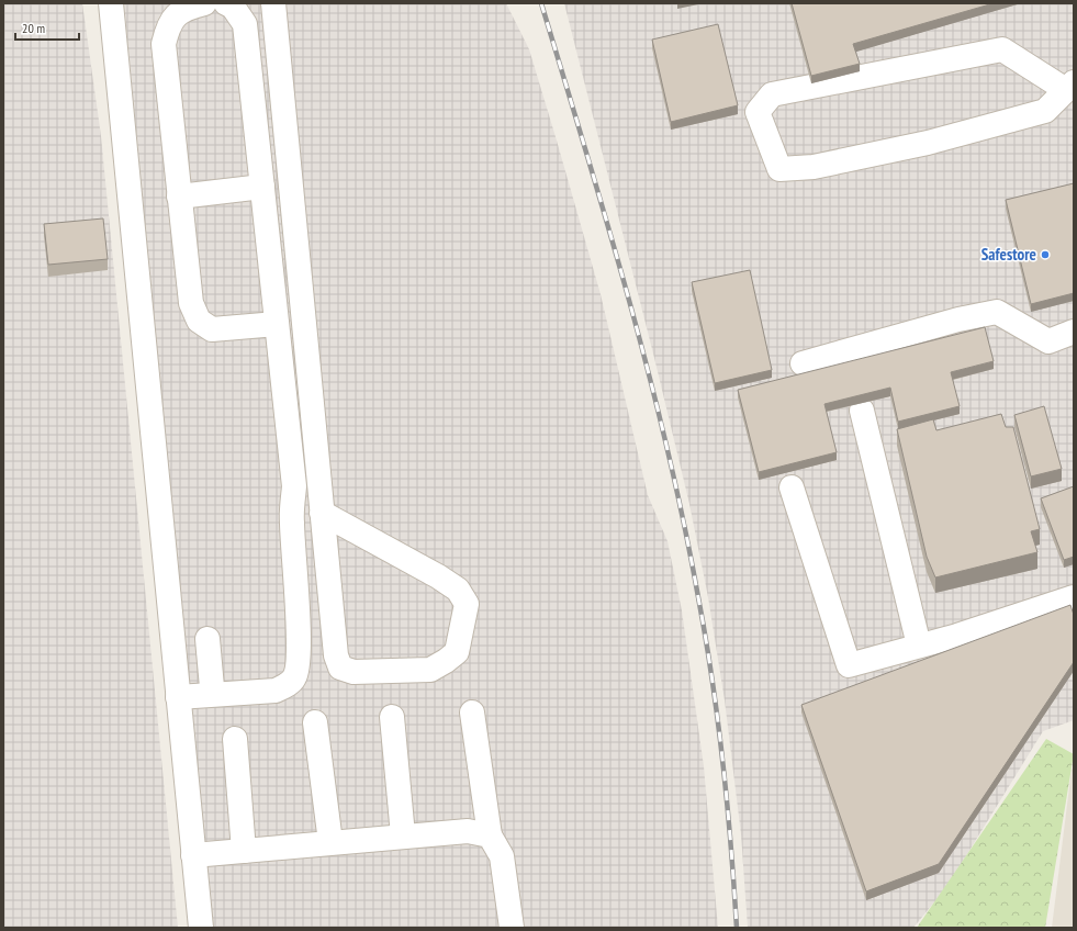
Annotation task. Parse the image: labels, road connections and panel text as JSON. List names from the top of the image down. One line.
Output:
{"places":["Safestore"],"scale_bar":"20 m"}
